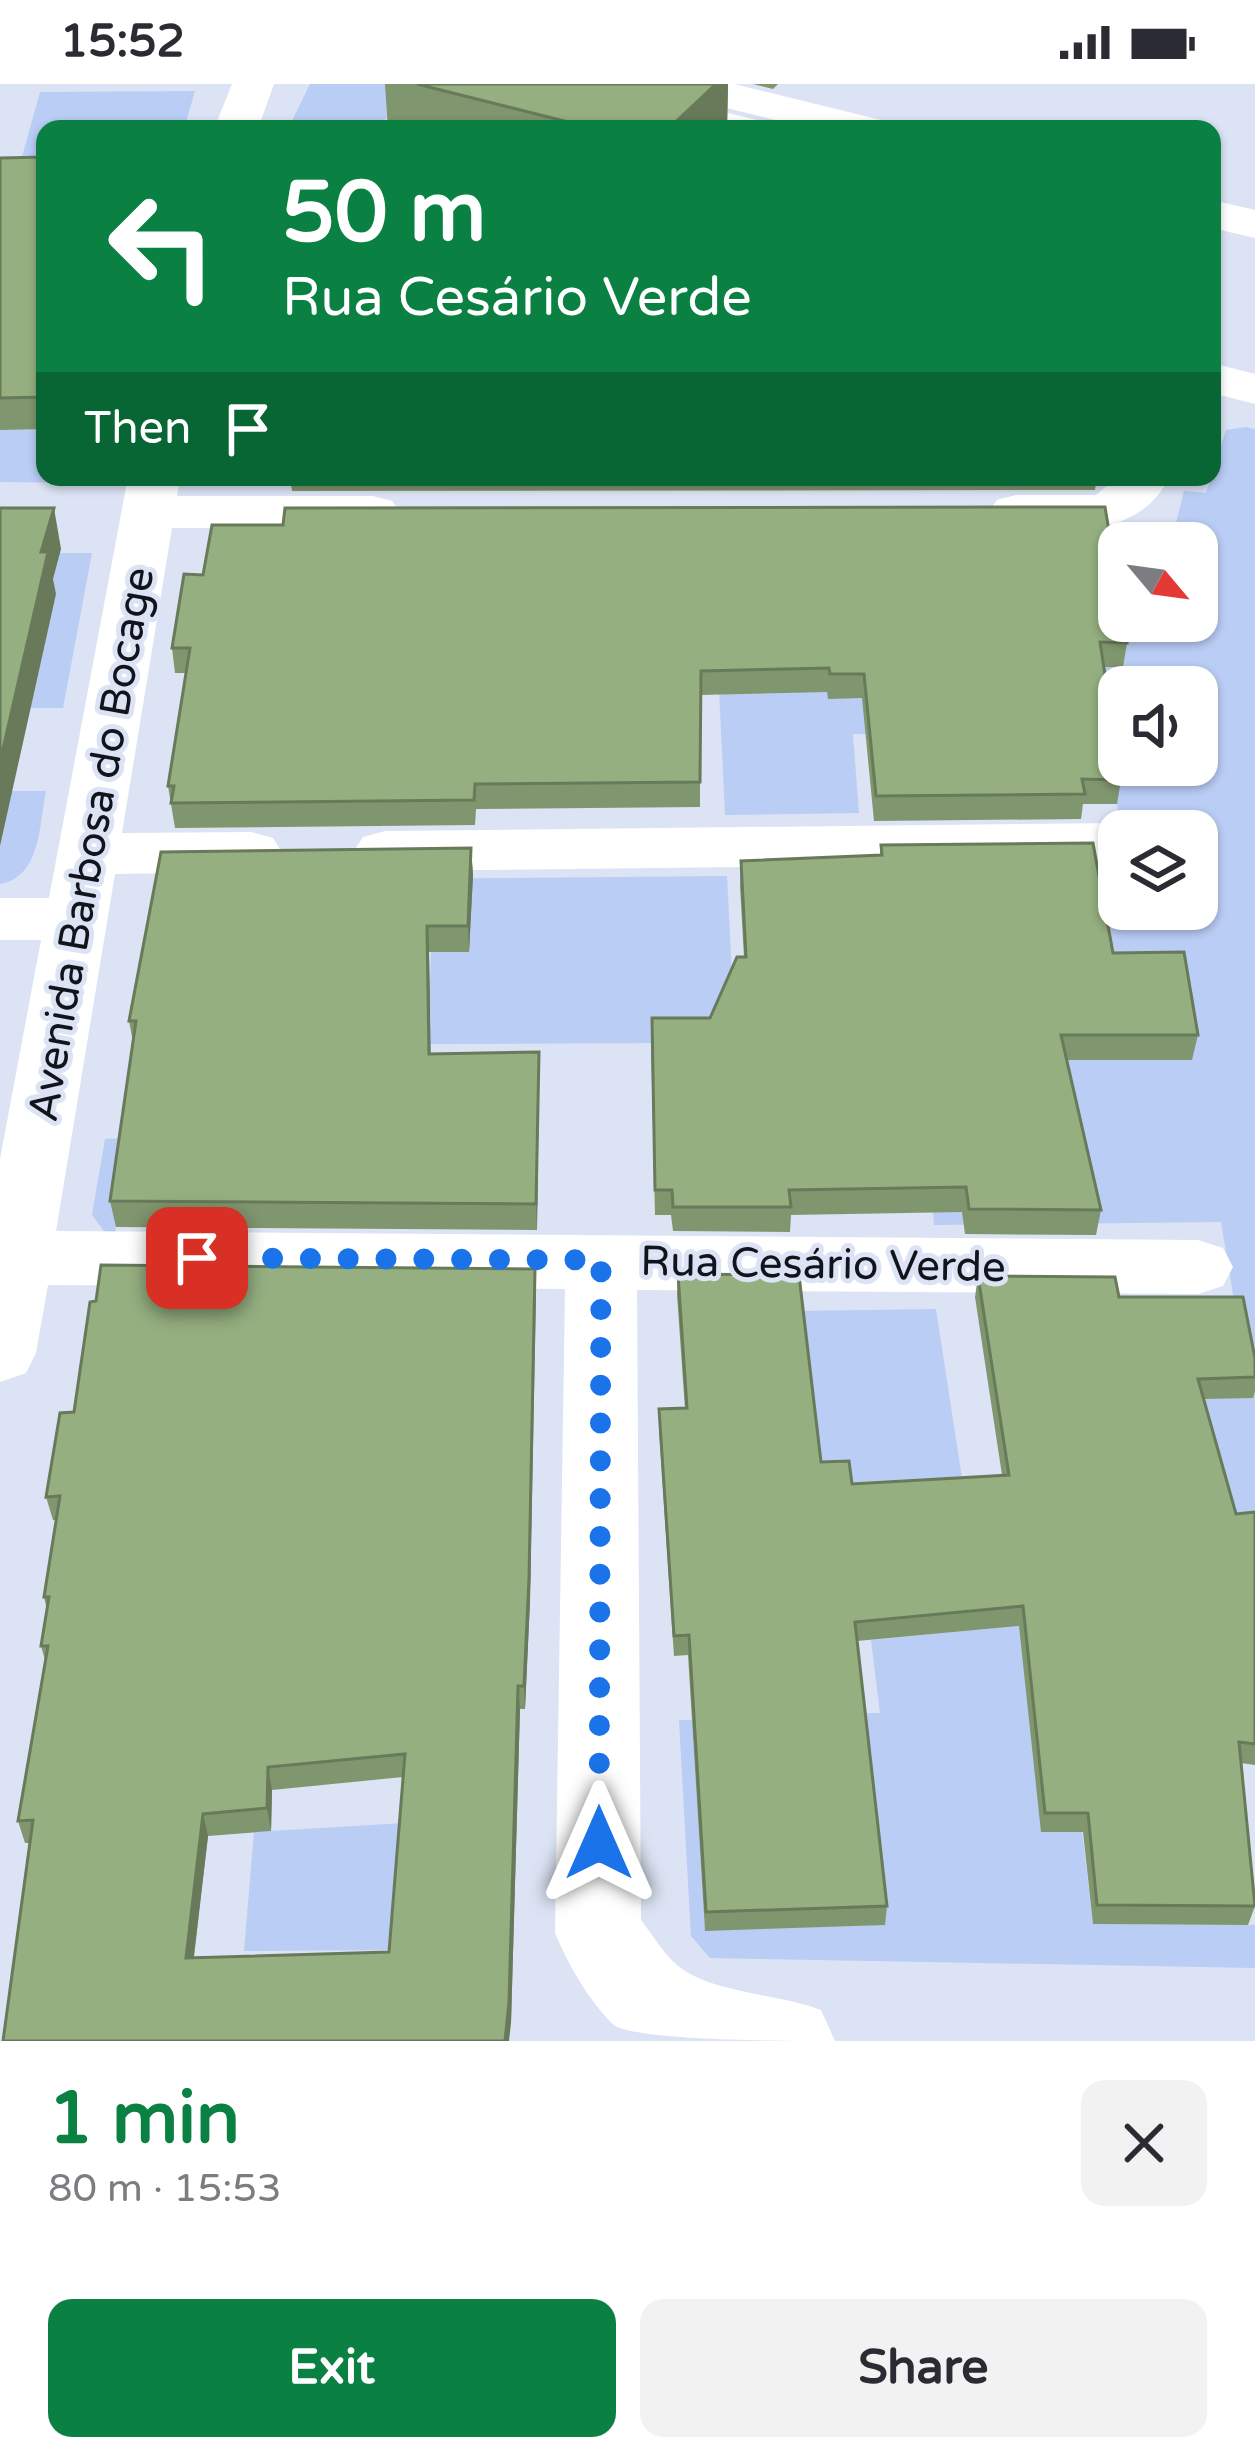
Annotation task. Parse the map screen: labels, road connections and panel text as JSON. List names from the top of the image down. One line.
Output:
{"streets":{"street":["Avenida Barbosa do Bocage","Rua Cesário Verde"]},"crossings":[["Avenida Barbosa do Bocage","Rua Cesário Verde"]],"north":"bottom right","page":{"status":"15:52","turn":["50 m","Rua Cesário Verde"],"then":"Then","heading":["1 min","80 m · 15:53"],"buttons":["Exit","Share"]}}
